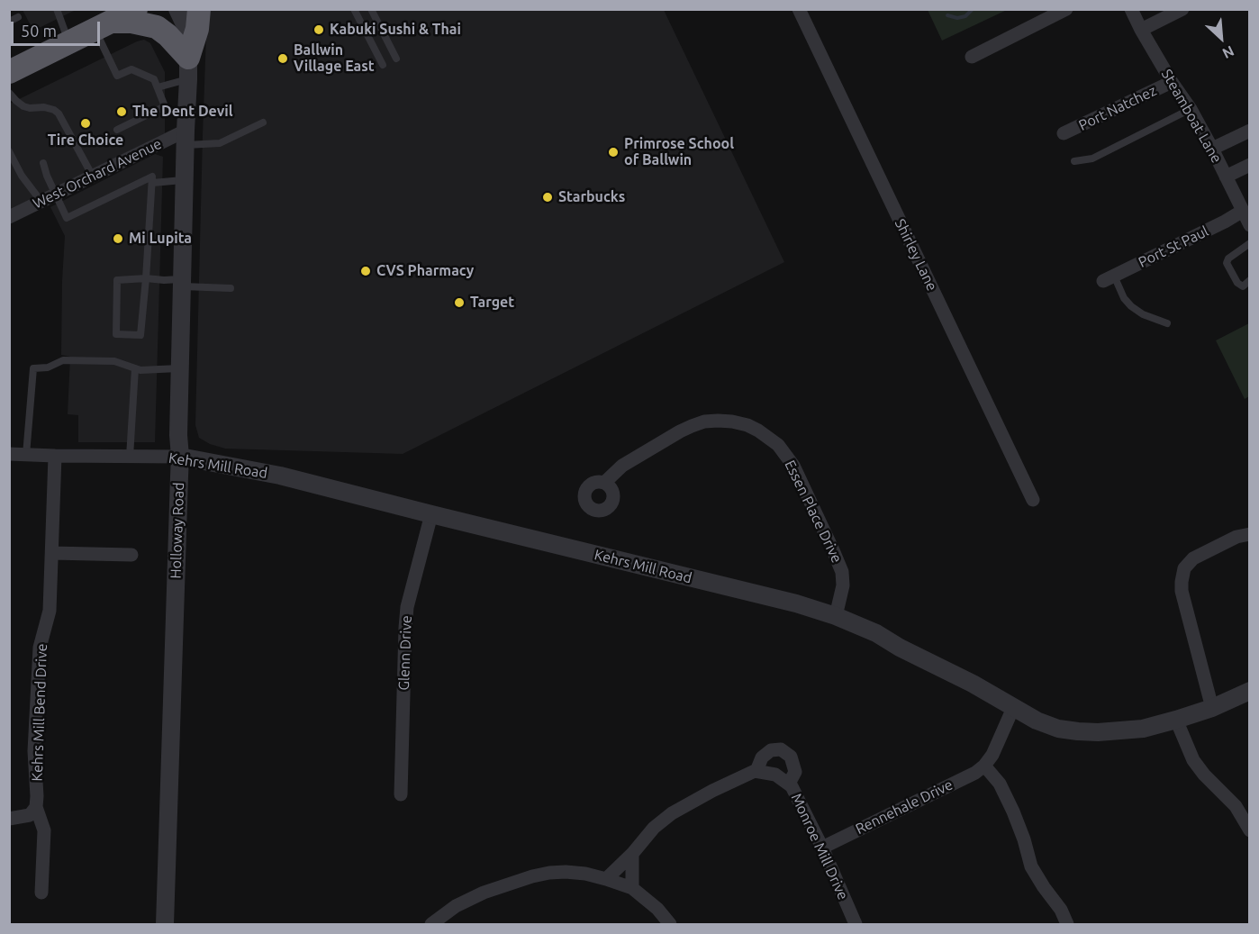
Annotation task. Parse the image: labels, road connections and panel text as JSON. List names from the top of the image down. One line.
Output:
{"streets":{"street":["Port Natchez","Steamboat Lane","West Orchard Avenue","Port St Paul","Shirley Lane","Kehrs Mill Road","Essen Place Drive","Holloway Road","Glenn Drive","Kehrs Mill Bend Drive","Rennehale Drive","Monroe Mill Drive"]},"crossings":[["Port Natchez","Steamboat Lane"],["Steamboat Lane","Port St Paul"],["West Orchard Avenue","Holloway Road"],["Kehrs Mill Road","Essen Place Drive"],["Kehrs Mill Road","Holloway Road"],["Kehrs Mill Road","Glenn Drive"],["Kehrs Mill Road","Kehrs Mill Bend Drive"],["Rennehale Drive","Monroe Mill Drive"]],"places":["Kabuki Sushi & Thai","Ballwin Village East","The Dent Devil","Tire Choice","Primrose School of Ballwin","Starbucks","Mi Lupita","CVS Pharmacy","Target"],"scale_bar":"50 m","north":"bottom right"}
